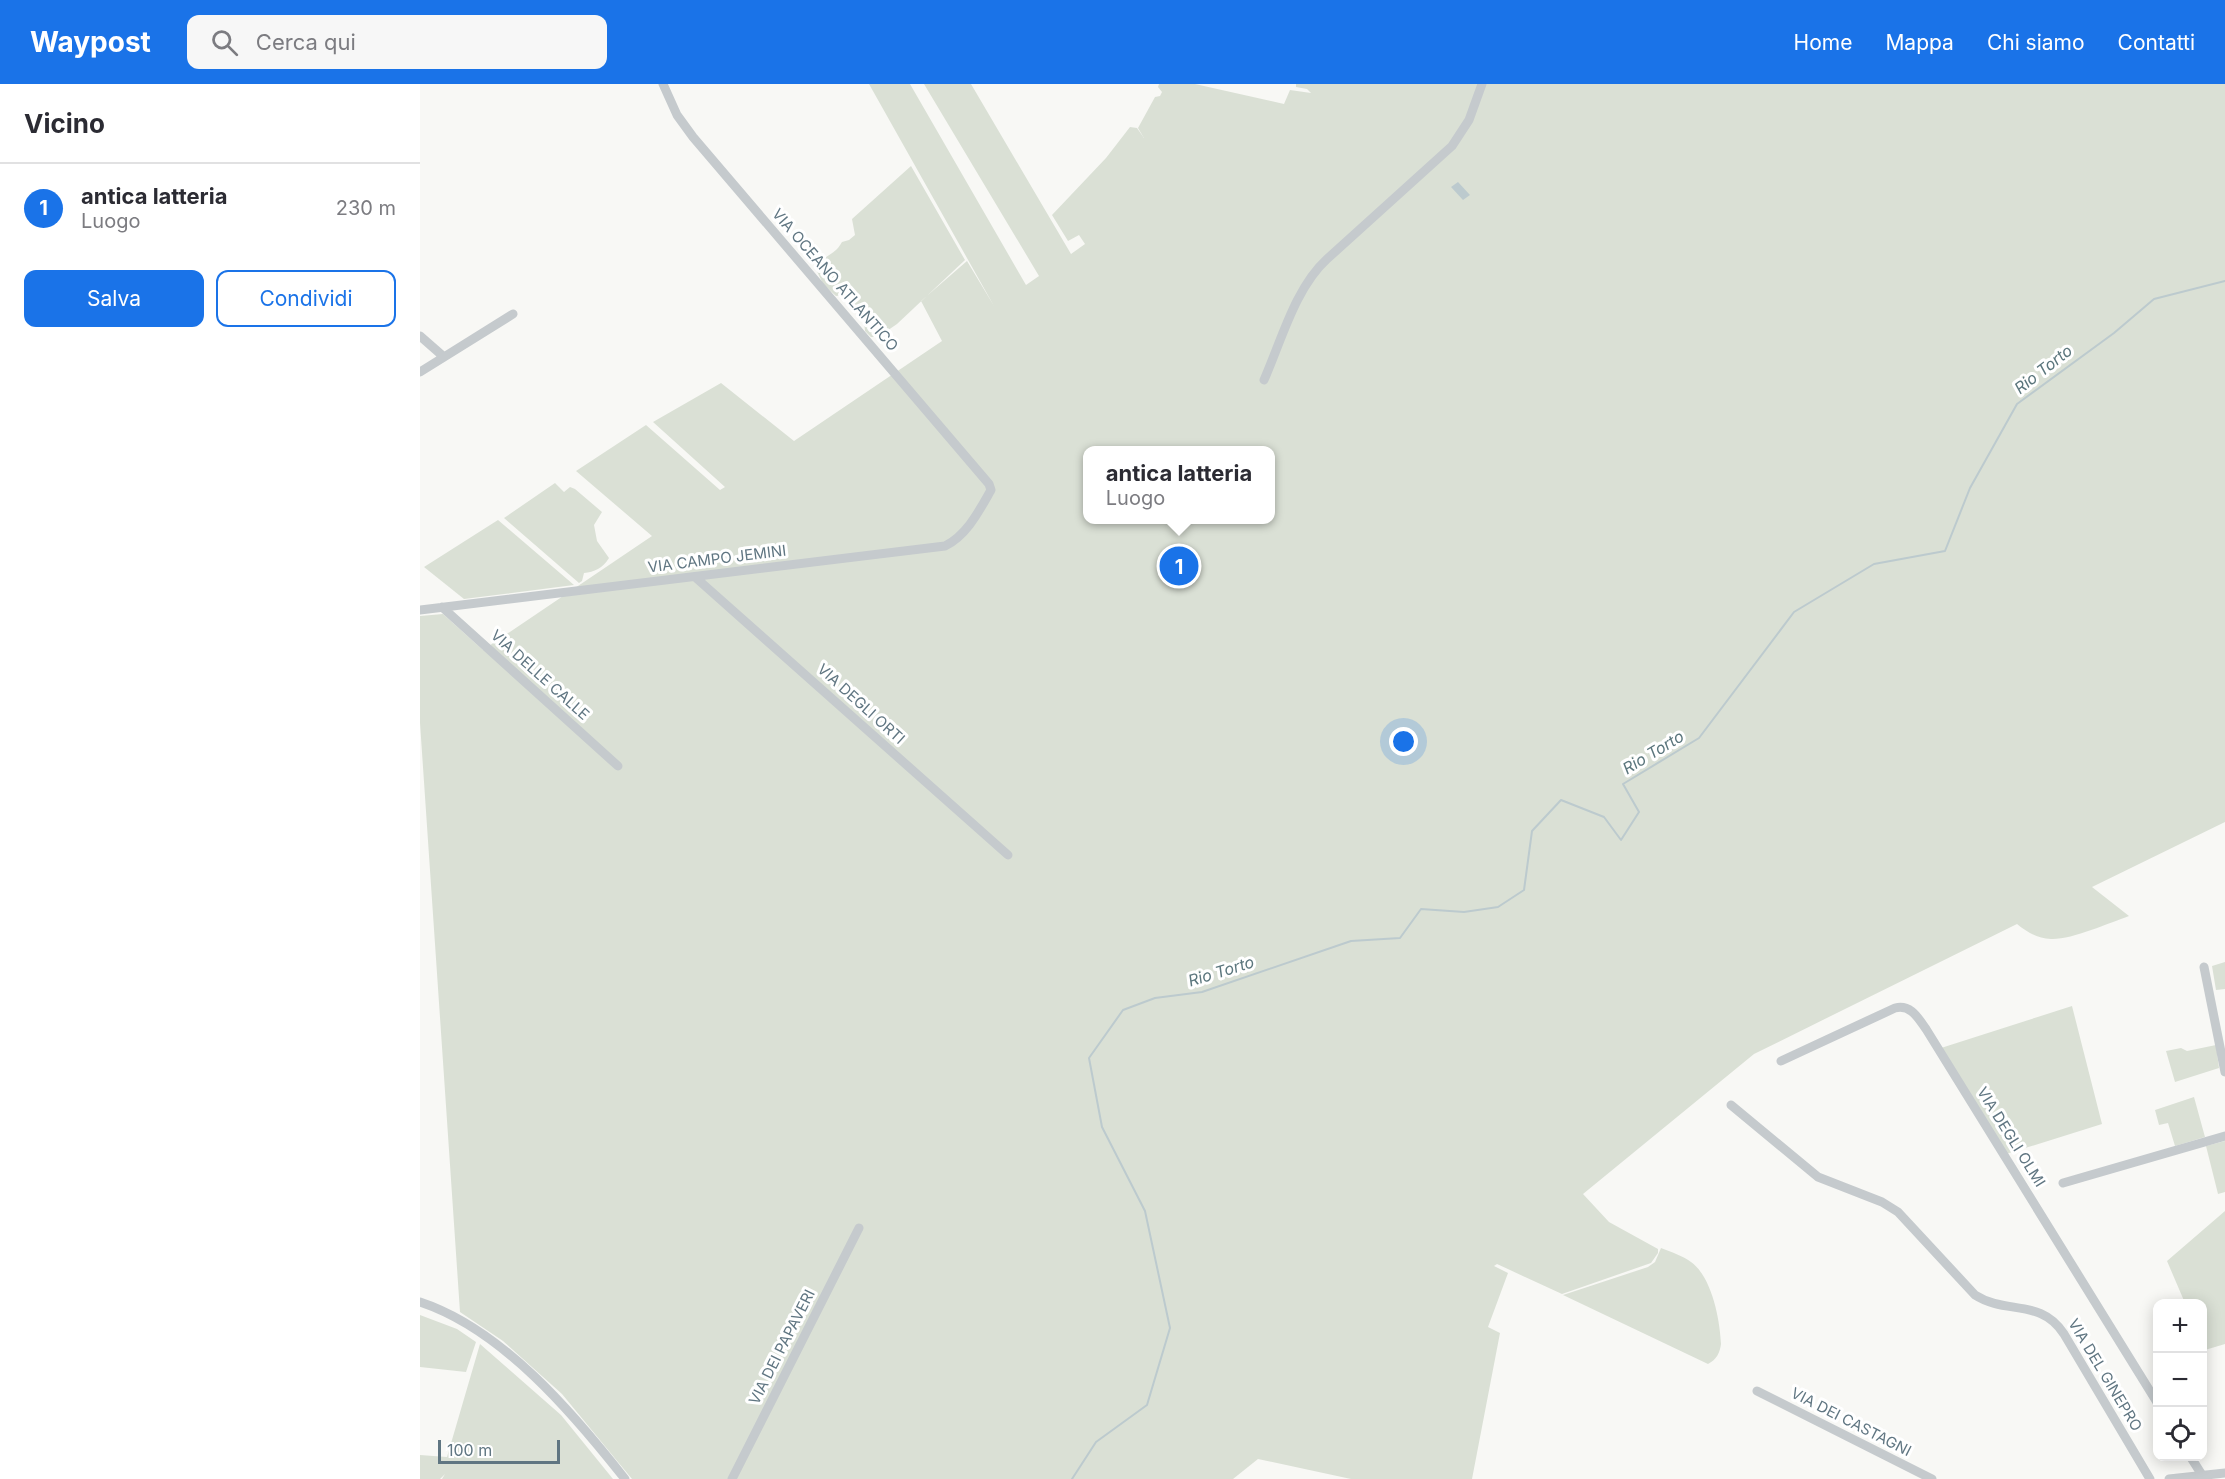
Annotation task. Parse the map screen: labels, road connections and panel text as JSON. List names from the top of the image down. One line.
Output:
{"streets":{"street":["VIA OCEANO ATLANTICO","VIA CAMPO JEMINI","VIA DELLE CALLE","VIA DEGLI ORTI","VIA DEGLI OLMI","VIA DEI PAPAVERI","VIA DEL GINEPRO","VIA DEI CASTAGNI"]},"crossings":[["VIA OCEANO ATLANTICO","VIA CAMPO JEMINI"],["VIA CAMPO JEMINI","VIA DELLE CALLE"],["VIA CAMPO JEMINI","VIA DEGLI ORTI"]],"water":["Rio Torto"],"scale_bar":"100 m","page":{"header":"Waypost","search":"Cerca qui","nav":["Home","Mappa","Chi siamo","Contatti"],"heading":"Vicino","list":[{"mark":"1","name":"antica latteria","note":"Luogo","value":"230 m"}],"buttons":["Salva","Condividi"],"popup":["antica latteria","Luogo"],"pins":"1","map_buttons":["+","−"],"scale":"100 m"}}
